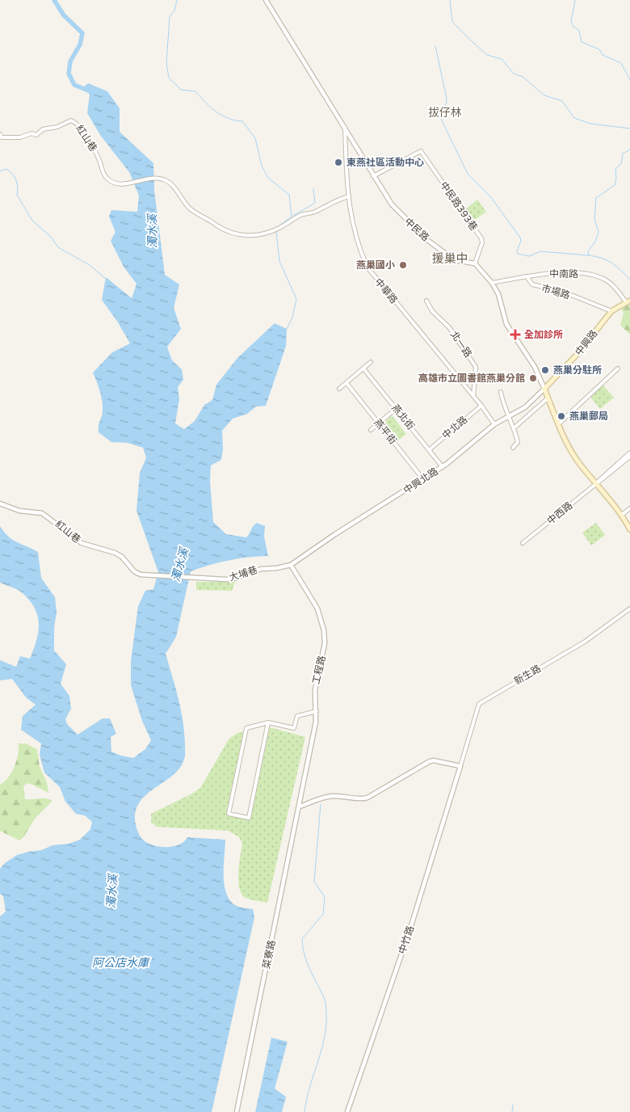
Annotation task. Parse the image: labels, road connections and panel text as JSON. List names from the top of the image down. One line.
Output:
{"streets":{"main road":["中興路"],"street":["紅山巷","中民路393巷","中民路","中南路","中華路","市場路","北一路","燕北街","中北路","燕平街","中興北路","中西路","大埔巷","工程路","新生路","中竹路","菜寮路"]},"crossings":[["紅山巷","中華路"],["紅山巷","大埔巷"],["中民路393巷","中民路"],["中民路","中華路"],["中南路","市場路"],["中南路","中興路"],["中華路","北一路"],["中華路","中北路"],["中華路","中興北路"],["市場路","中興路"],["中興路","中興北路"],["燕北街","中北路"],["燕北街","中興北路"],["燕平街","中興北路"],["中興北路","大埔巷"],["中興北路","工程路"],["大埔巷","工程路"],["工程路","菜寮路"],["新生路","中竹路"]],"districts":["拔仔林","援巢中"],"water":["濁水溪","阿公店水庫"],"places":{"other":["東燕社區活動中心","燕巢國小","燕巢分駐所","高雄市立圖書館燕巢分館","燕巢郵局"],"health":["全加診所"]}}
